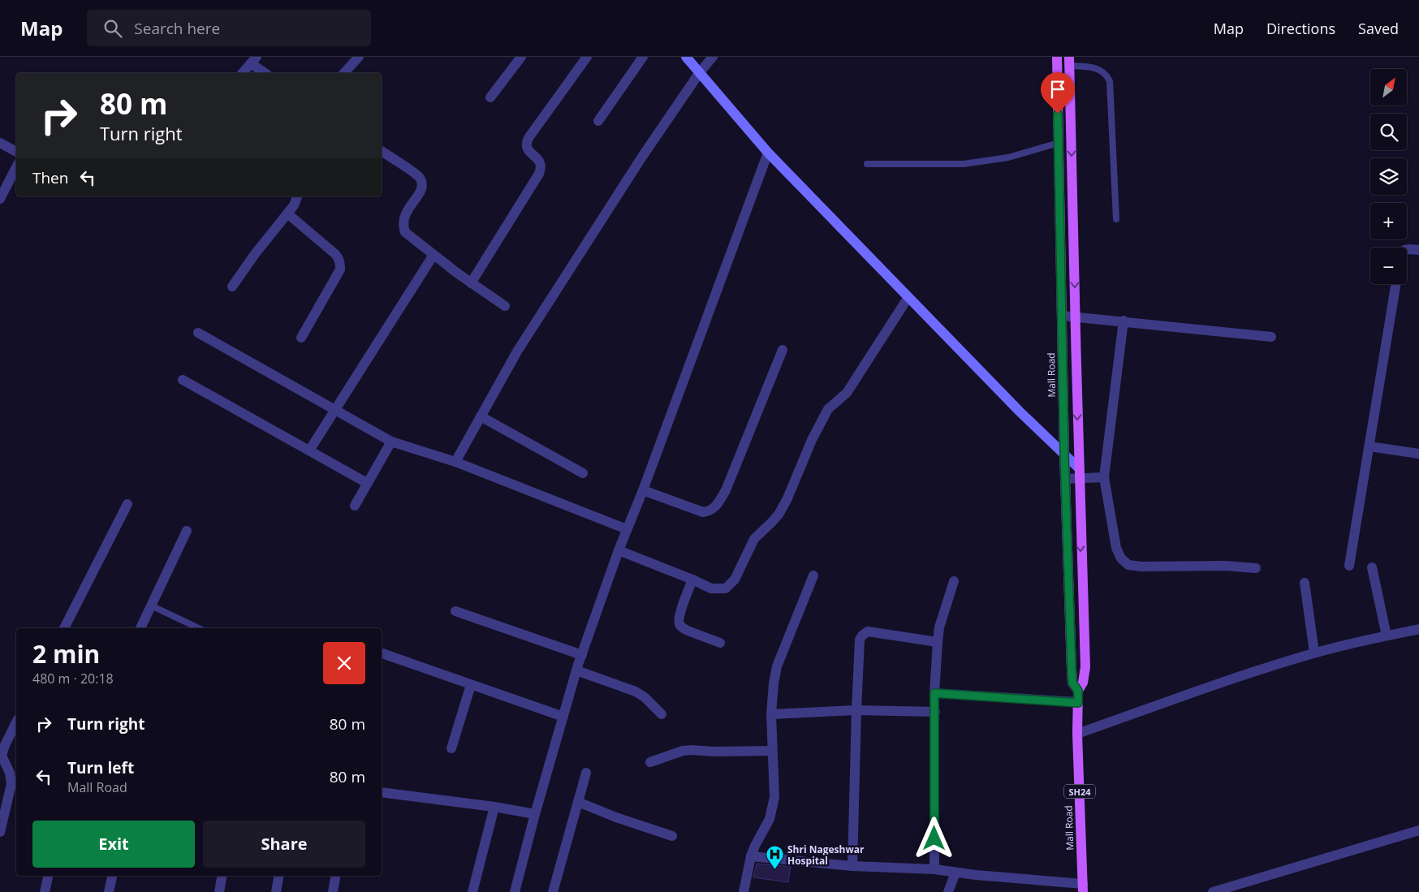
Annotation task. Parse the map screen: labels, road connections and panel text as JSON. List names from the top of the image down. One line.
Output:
{"streets":{"main road":["Mall Road","SH24"]},"places":{"hospital":["Shri Nageshwar Hospital"]},"north":"top right","page":{"header":"Map","search":"Search here","nav":["Map","Directions","Saved"],"map_buttons":["+","−"],"turn":["80 m","Turn right"],"then":"Then","heading":["2 min","480 m · 20:18"],"list":[{"name":"Turn right","value":"80 m"},{"name":"Turn left","note":"Mall Road","value":"80 m"}],"buttons":["Exit","Share"]}}
